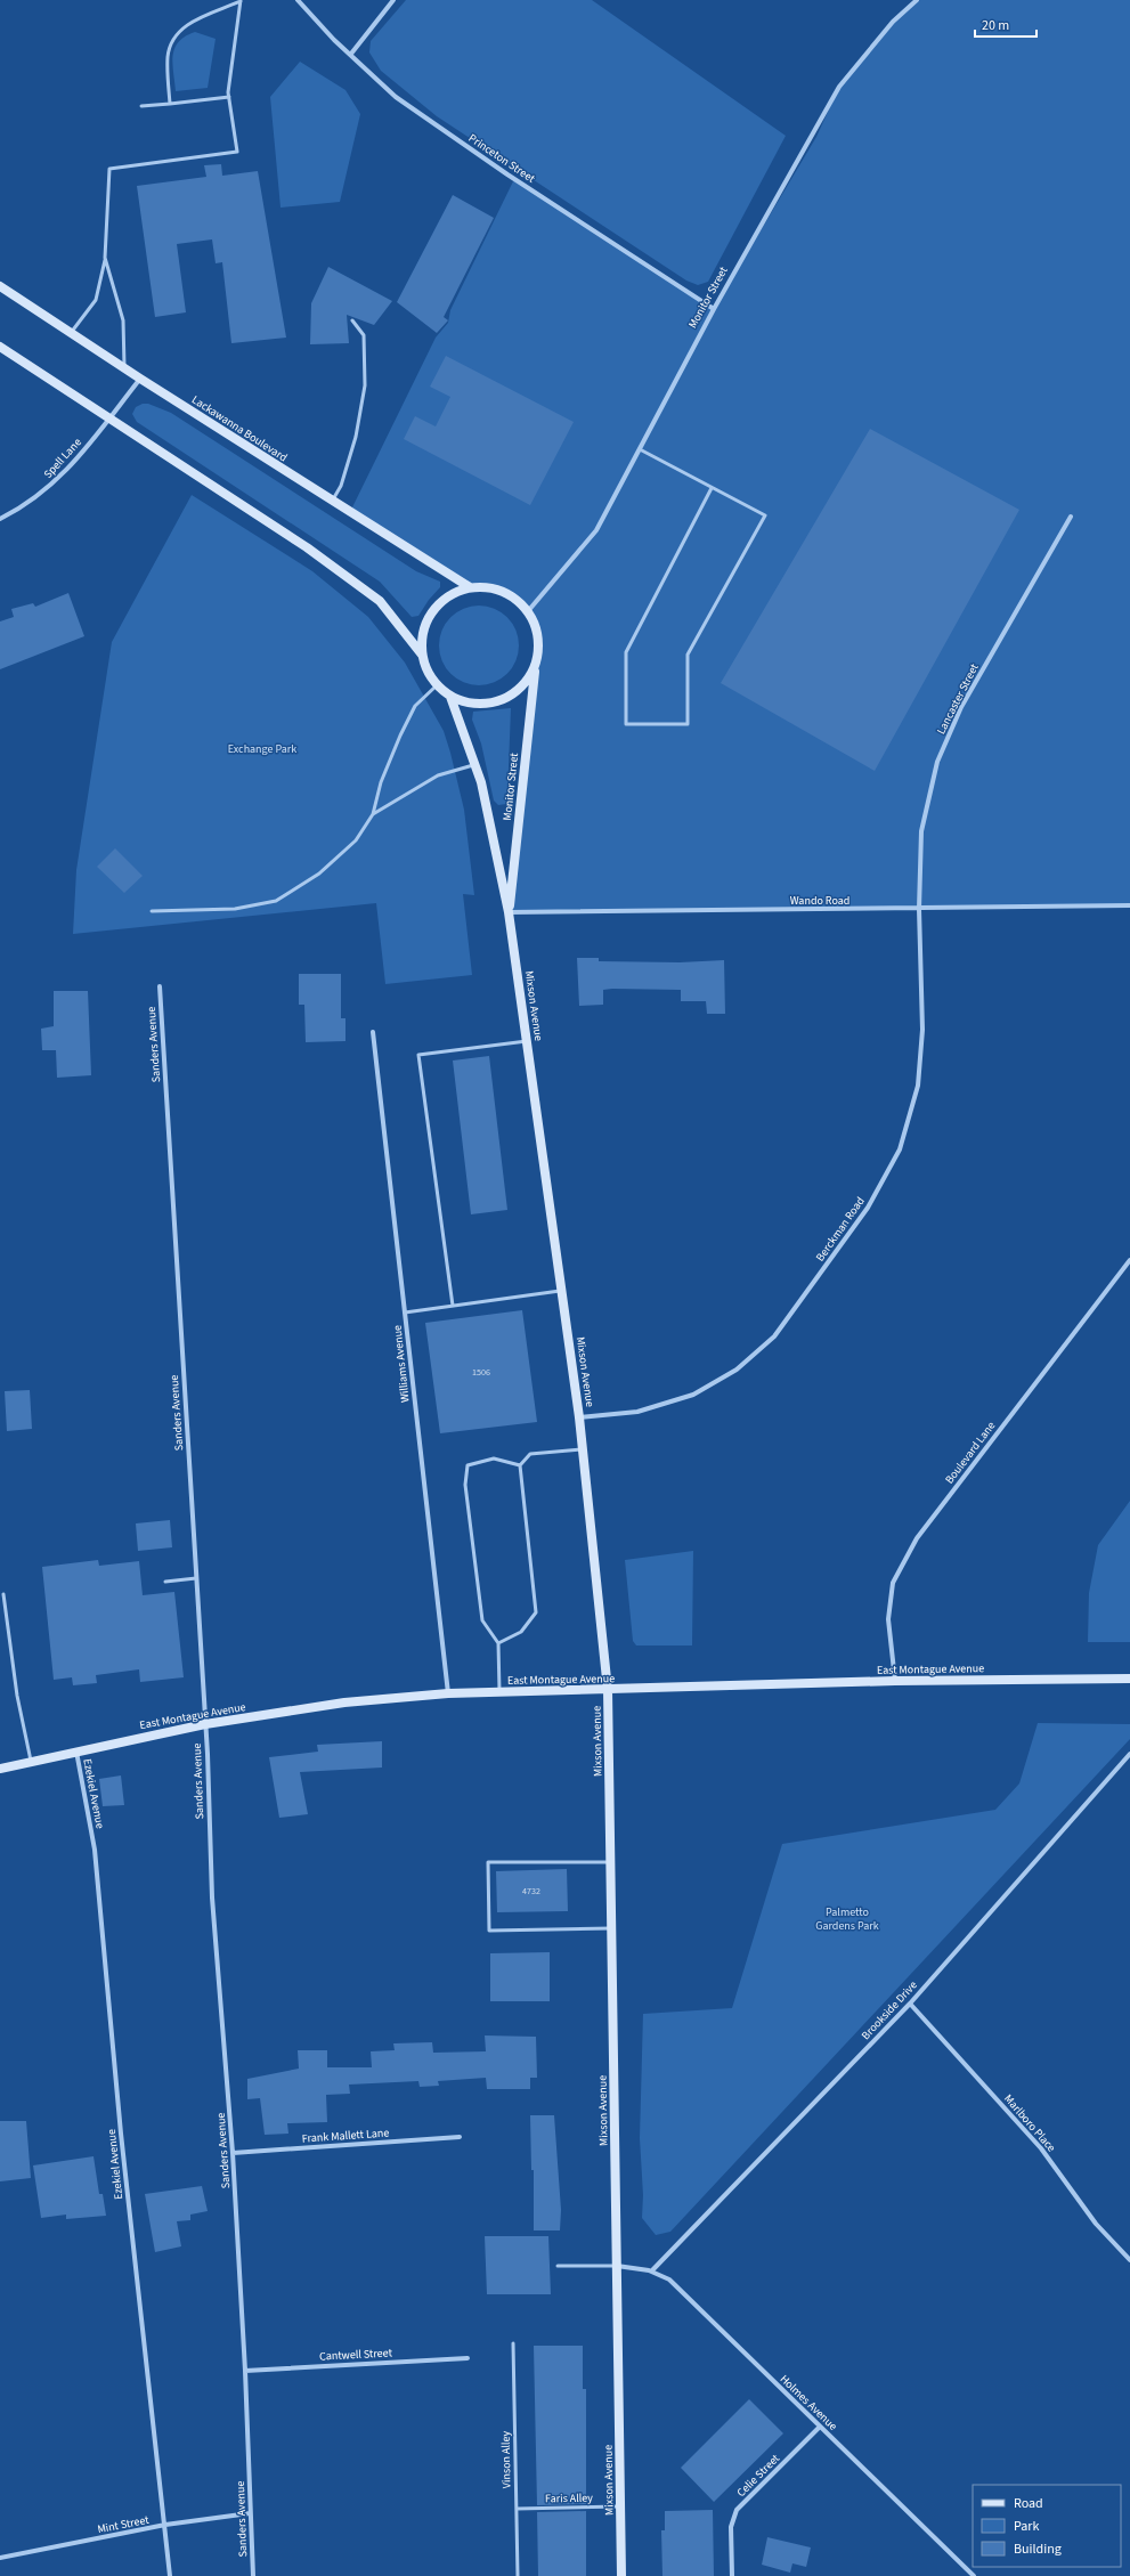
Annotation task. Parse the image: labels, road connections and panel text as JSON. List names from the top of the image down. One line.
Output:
{"streets":{"street":["Princeton Street","Monitor Street","Lackawanna Boulevard","Spell Lane","Lancaster Street","Wando Road","Mixson Avenue","Sanders Avenue","Berckman Road","Williams Avenue","Boulevard Lane","East Montague Avenue","Ezekiel Avenue","Brookside Drive","Marlboro Place","Frank Mallett Lane","Cantwell Street","Holmes Avenue","Celie Street","Mint Street"],"lane":["Vinson Alley","Faris Alley"]},"crossings":[["Princeton Street","Monitor Street"],["Monitor Street","Lackawanna Boulevard"],["Monitor Street","Wando Road"],["Monitor Street","Mixson Avenue"],["Lackawanna Boulevard","Spell Lane"],["Lancaster Street","Wando Road"],["Lancaster Street","Berckman Road"],["Wando Road","Mixson Avenue"],["Wando Road","Berckman Road"],["Mixson Avenue","Berckman Road"],["Mixson Avenue","East Montague Avenue"],["Mixson Avenue","Holmes Avenue"],["Mixson Avenue","Faris Alley"],["Sanders Avenue","East Montague Avenue"],["Sanders Avenue","Frank Mallett Lane"],["Sanders Avenue","Cantwell Street"],["Sanders Avenue","Mint Street"],["Williams Avenue","East Montague Avenue"],["Boulevard Lane","East Montague Avenue"],["East Montague Avenue","Ezekiel Avenue"],["Ezekiel Avenue","Mint Street"],["Brookside Drive","Marlboro Place"],["Brookside Drive","Holmes Avenue"],["Holmes Avenue","Celie Street"],["Vinson Alley","Faris Alley"]],"parks":["Exchange Park","Palmetto Gardens Park"],"house_numbers":["1506","4732"],"legend":["Road","Park","Building"],"scale_bar":"20 m"}
